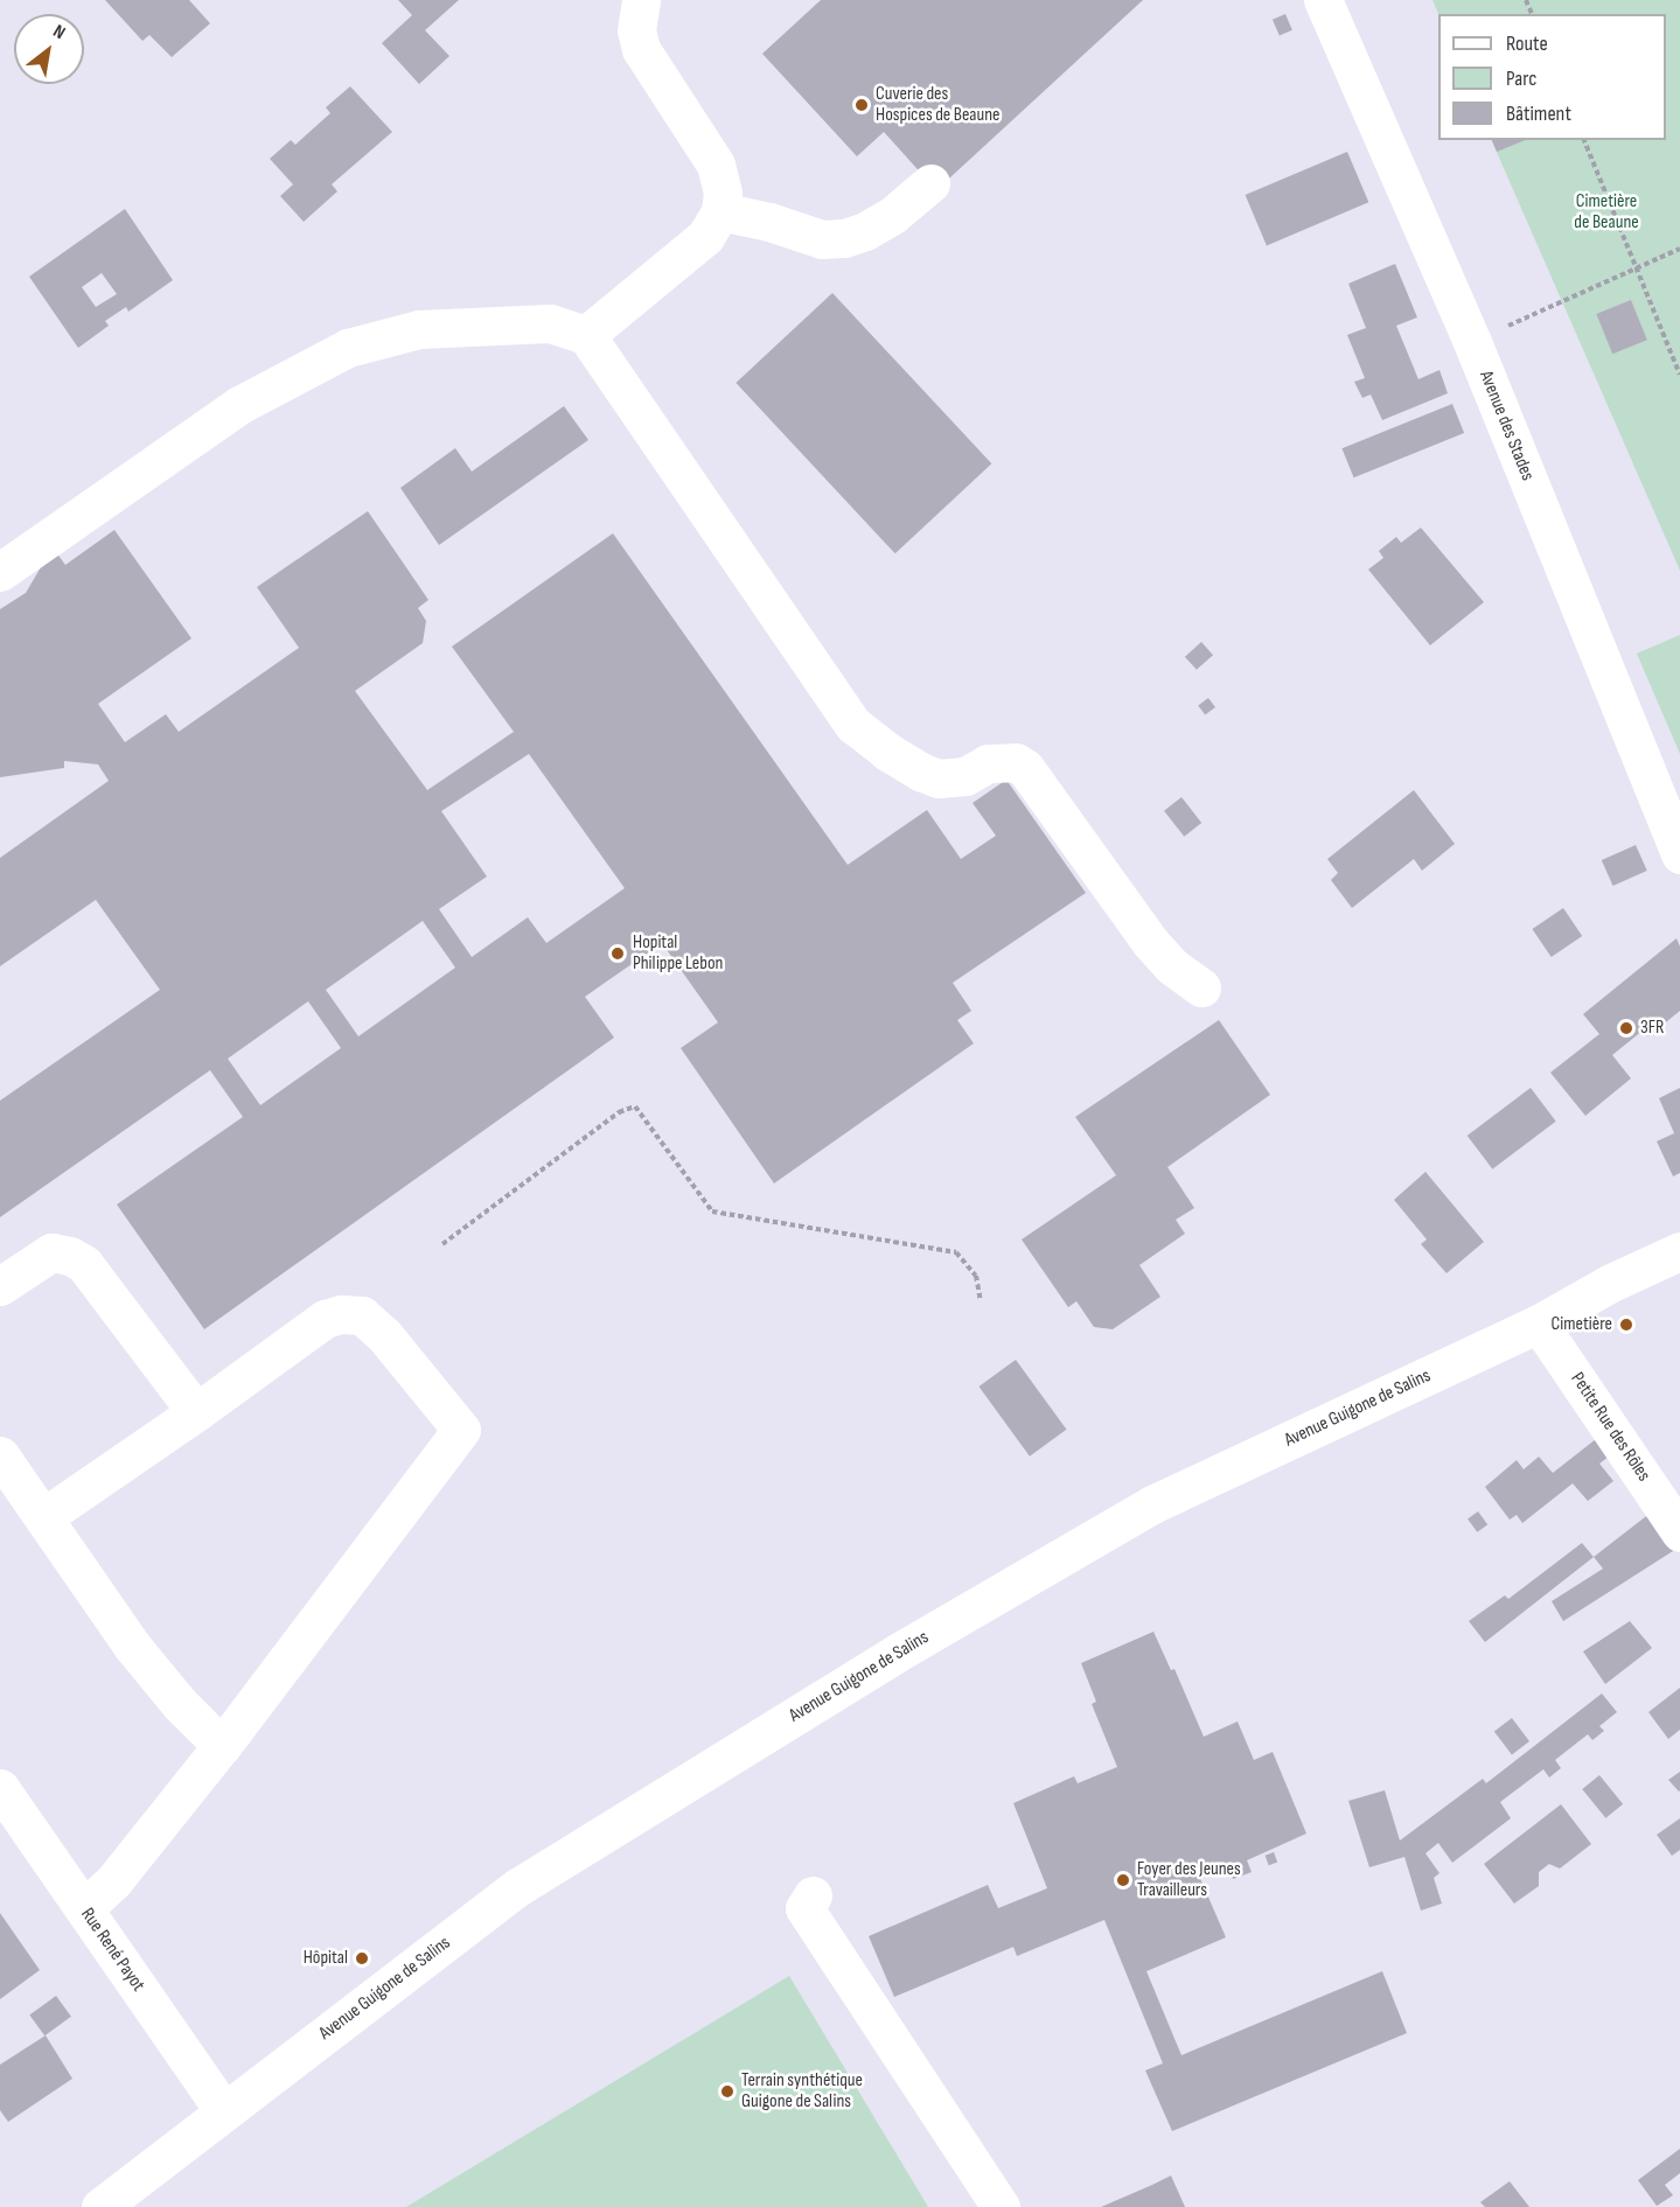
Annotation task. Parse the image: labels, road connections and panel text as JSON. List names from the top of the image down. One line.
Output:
{"streets":{"street":["Avenue des Stades","Avenue Guigone de Salins","Petite Rue des Rôles","Rue René Payot"]},"crossings":[["Avenue Guigone de Salins","Petite Rue des Rôles"],["Avenue Guigone de Salins","Rue René Payot"]],"parks":["Cimetière de Beaune"],"places":["Cuverie des Hospices de Beaune","Hopital Philippe Lebon","3FR","Cimetière","Foyer des Jeunes Travailleurs","Hôpital","Terrain synthétique Guigone de Salins"],"legend":["Route","Parc","Bâtiment"],"north":"top right"}
